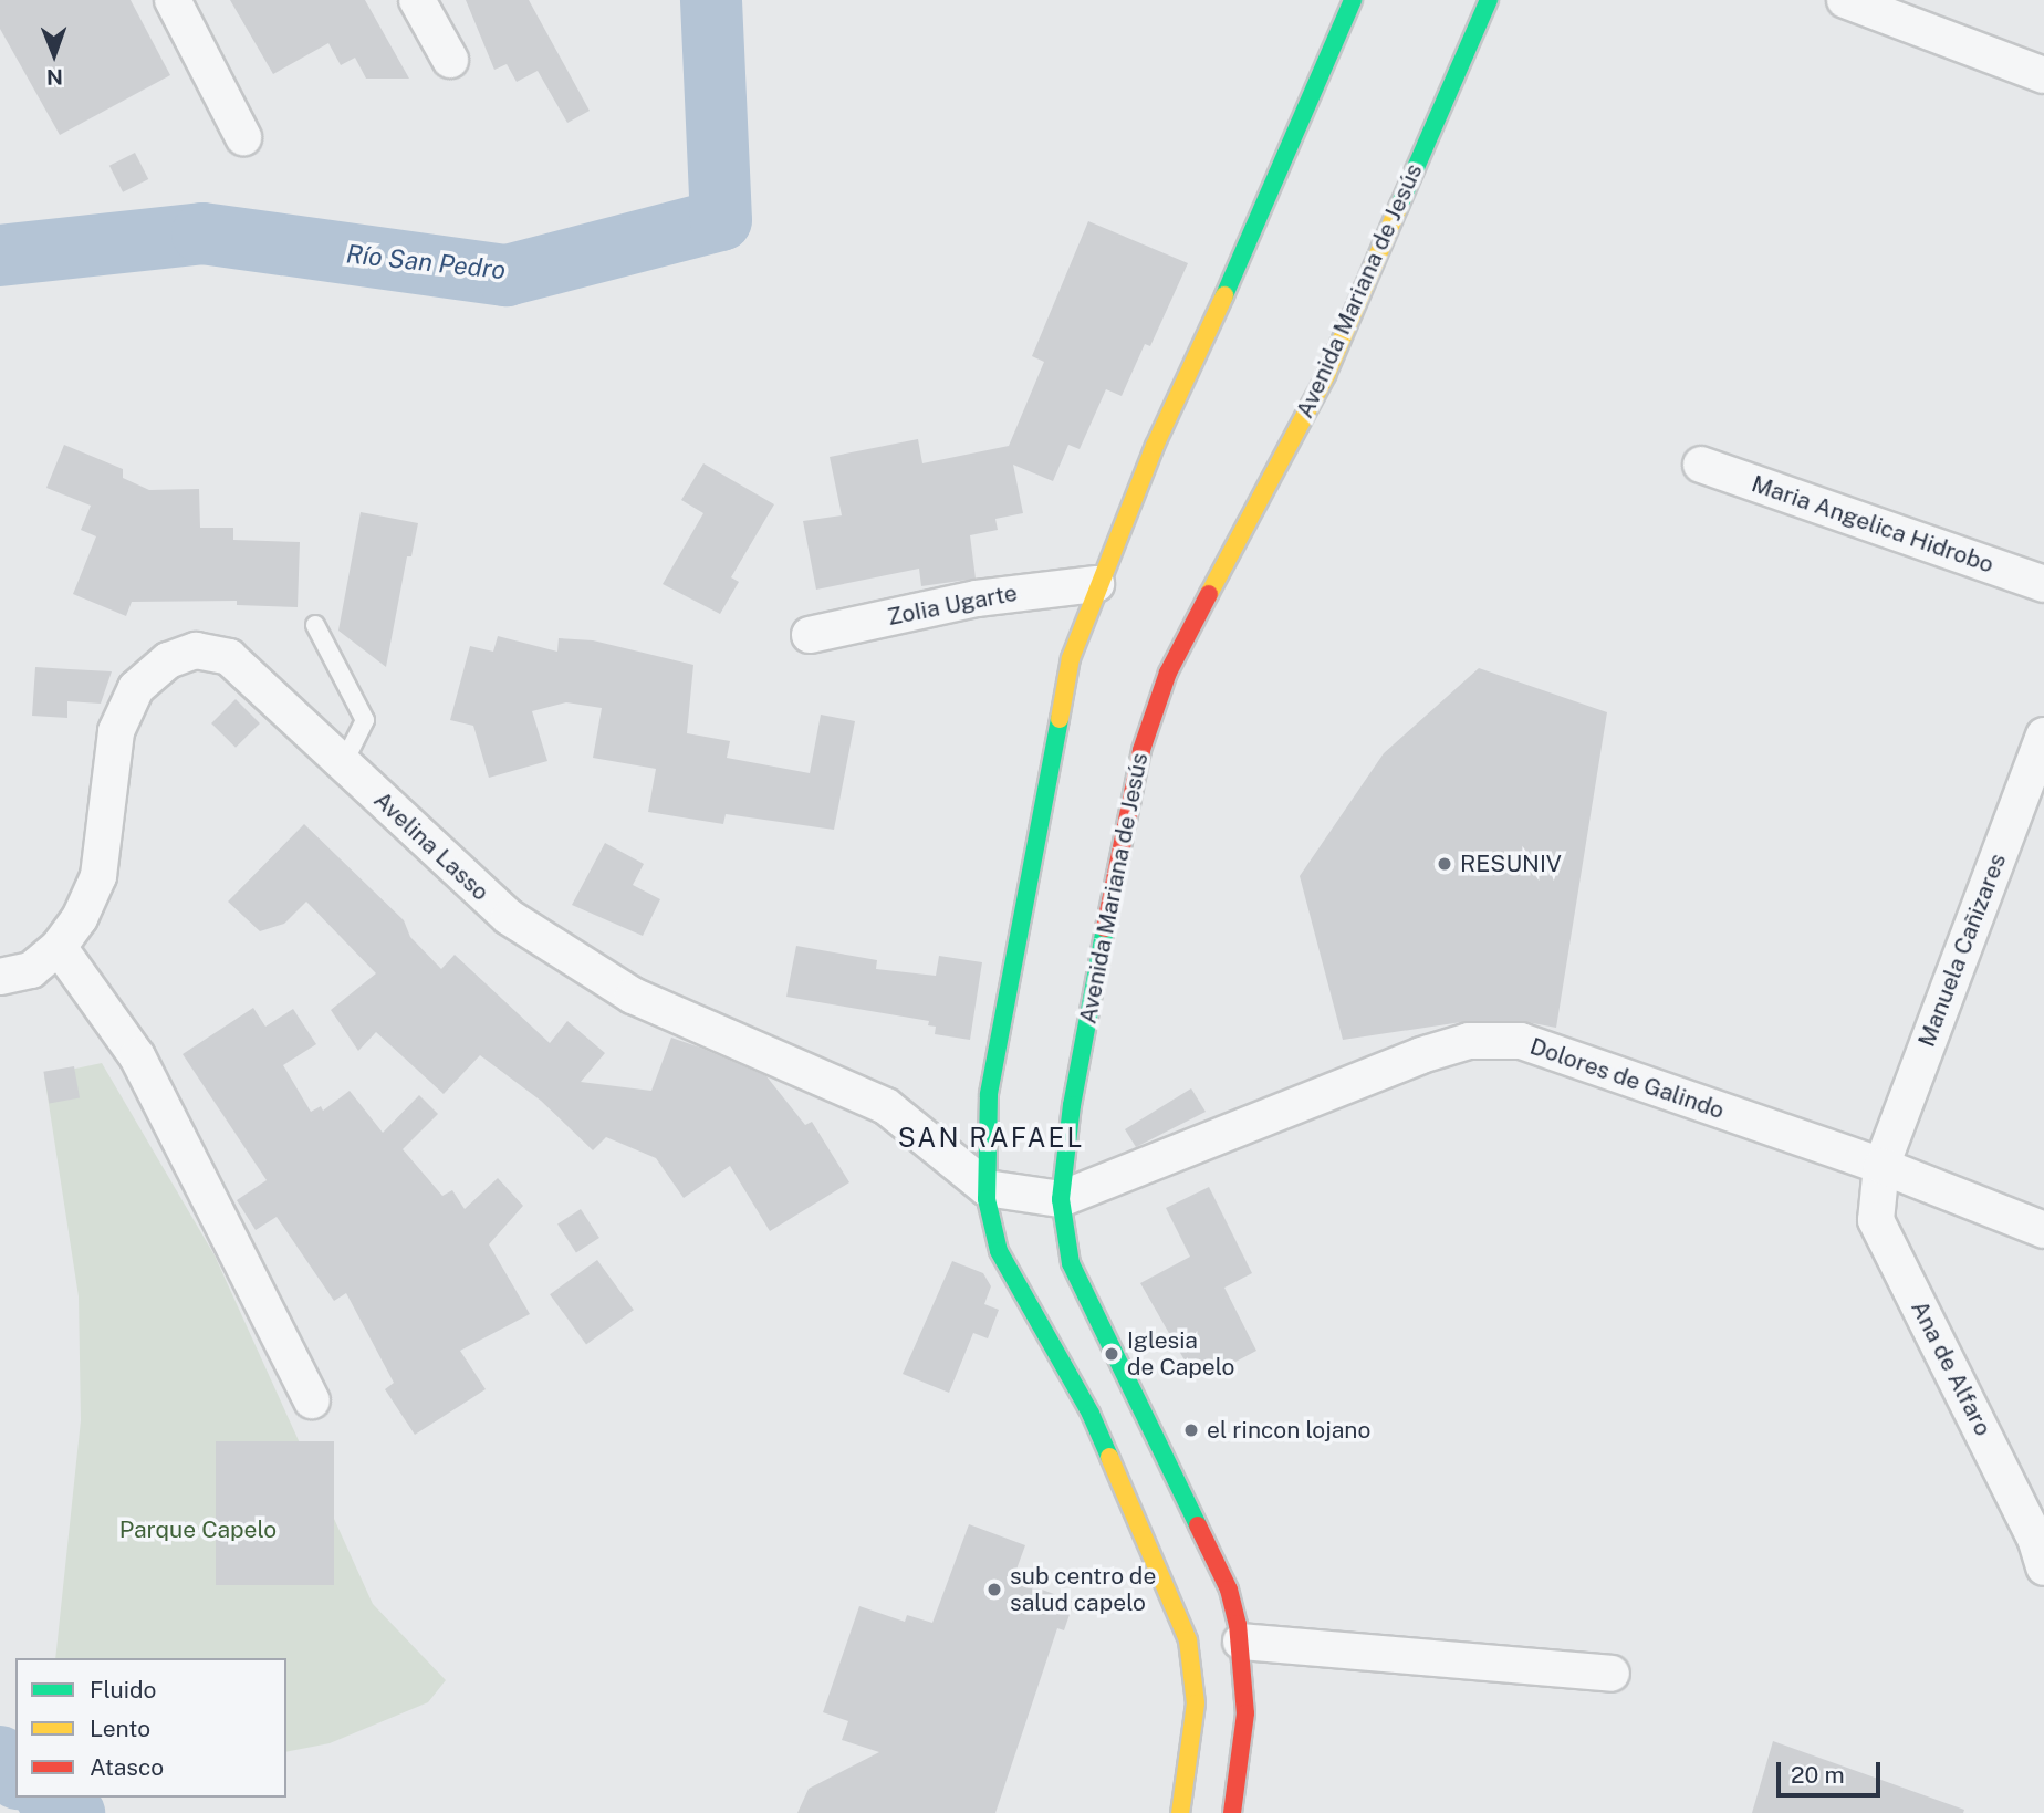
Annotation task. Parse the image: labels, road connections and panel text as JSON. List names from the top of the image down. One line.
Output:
{"streets":{"street":["Avenida Mariana de Jesús","Maria Angelica Hidrobo","ZoIia Ugarte","Avelina Lasso","Manuela Cañizares","Dolores de Galindo","Ana de Alfaro"]},"crossings":[["Avenida Mariana de Jesús","Dolores de Galindo"],["Avelina Lasso","Dolores de Galindo"],["Manuela Cañizares","Dolores de Galindo"],["Manuela Cañizares","Ana de Alfaro"],["Dolores de Galindo","Ana de Alfaro"]],"districts":["SAN RAFAEL"],"water":["Río San Pedro"],"parks":["Parque Capelo"],"places":["RESUNIV","Iglesia de Capelo","el rincon lojano","sub centro de salud capelo"],"legend":["Fluido","Lento","Atasco"],"scale_bar":"20 m","north":"bottom"}
